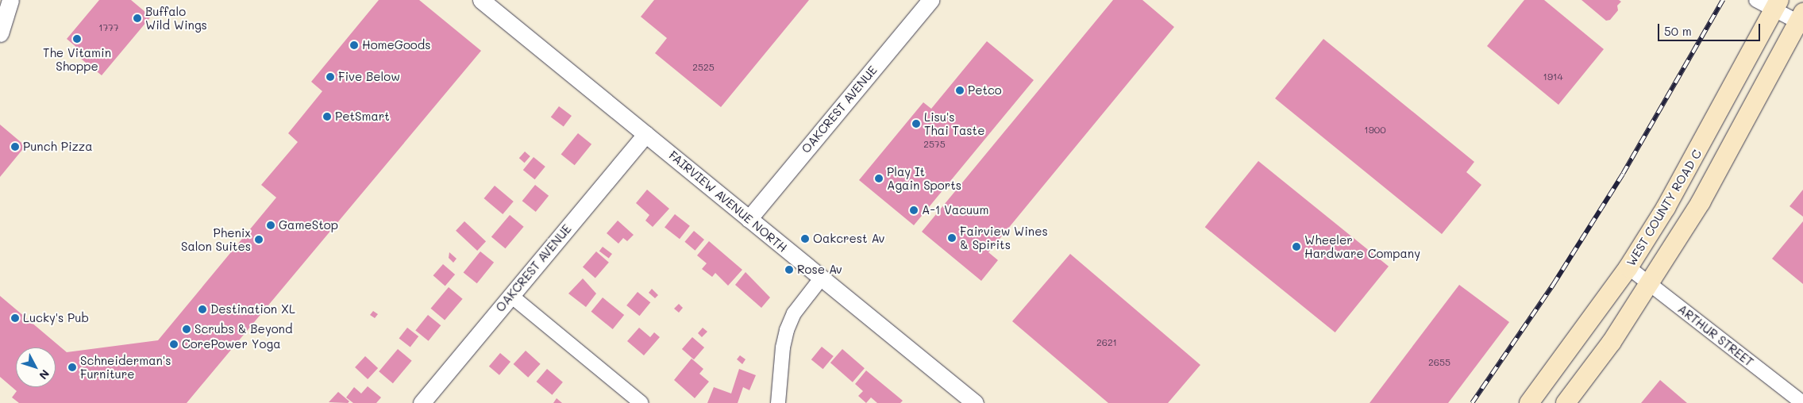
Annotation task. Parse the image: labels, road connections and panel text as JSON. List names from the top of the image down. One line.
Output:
{"streets":{"main road":["WEST COUNTY ROAD C"],"street":["OAKCREST AVENUE","FAIRVIEW AVENUE NORTH","ARTHUR STREET"]},"crossings":[["OAKCREST AVENUE","FAIRVIEW AVENUE NORTH"],["WEST COUNTY ROAD C","ARTHUR STREET"]],"places":["Buffalo Wild Wings","The Vitamin Shoppe","HomeGoods","Five Below","Petco","PetSmart","Lisu's Thai Taste","Punch Pizza","Play It Again Sports","A-1 Vacuum","GameStop","Fairview Wines & Spirits","Oakcrest Av","Phenix Salon Suites","Wheeler Hardware Company","Rose Av","Destination XL","Lucky's Pub","Scrubs & Beyond","CorePower Yoga","Schneiderman's Furniture"],"house_numbers":["1777","2525","1914","1900","2575","2621","2655"],"scale_bar":"50 m","north":"bottom right"}
